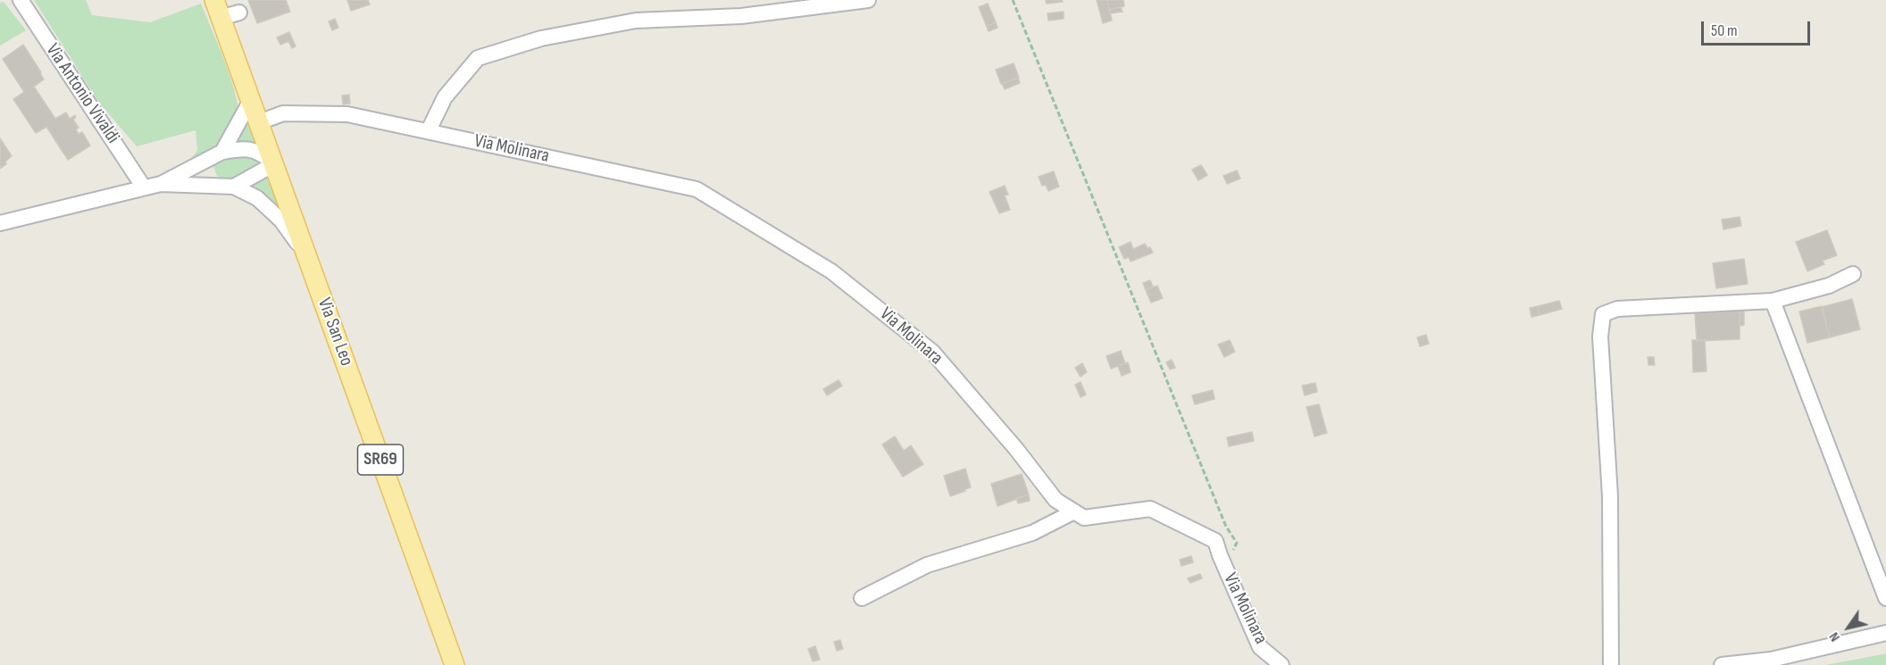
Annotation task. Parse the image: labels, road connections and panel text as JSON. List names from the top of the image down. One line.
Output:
{"streets":{"main road":["Via San Leo","SR69"],"street":["Via Antonio Vivaldi","Via Molinara"]},"crossings":[["Via Molinara","Via San Leo"]],"scale_bar":"50 m","north":"bottom left"}
